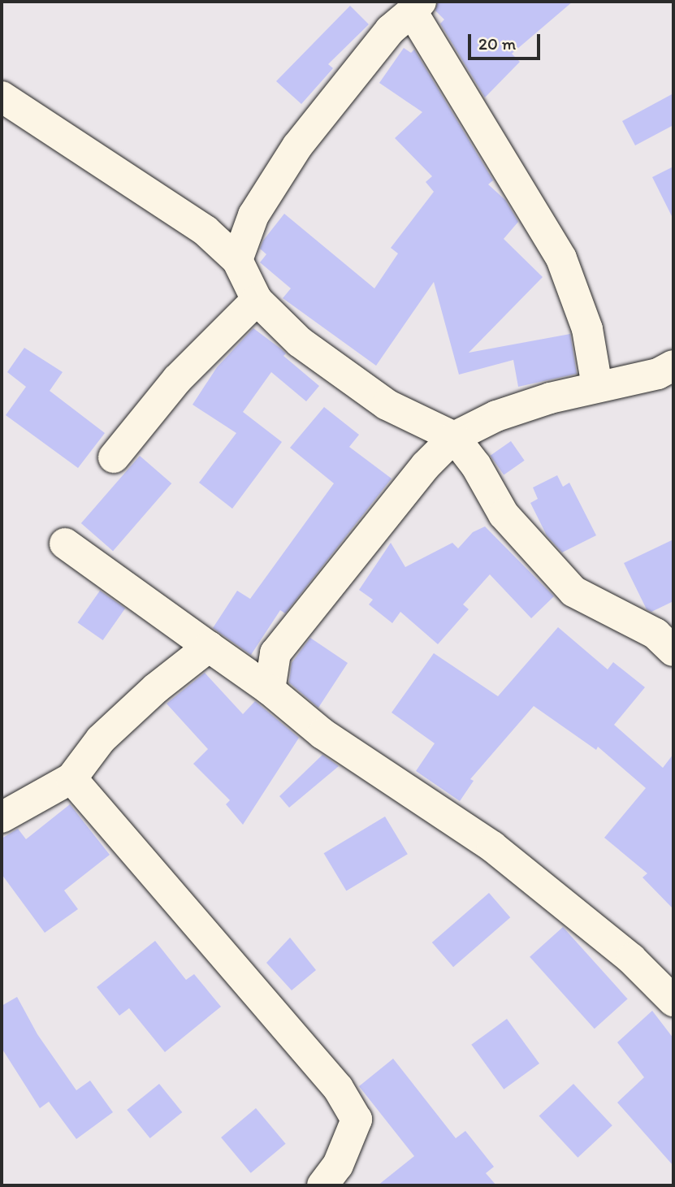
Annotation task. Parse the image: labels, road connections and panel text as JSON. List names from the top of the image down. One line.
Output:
{"scale_bar":"20 m"}
